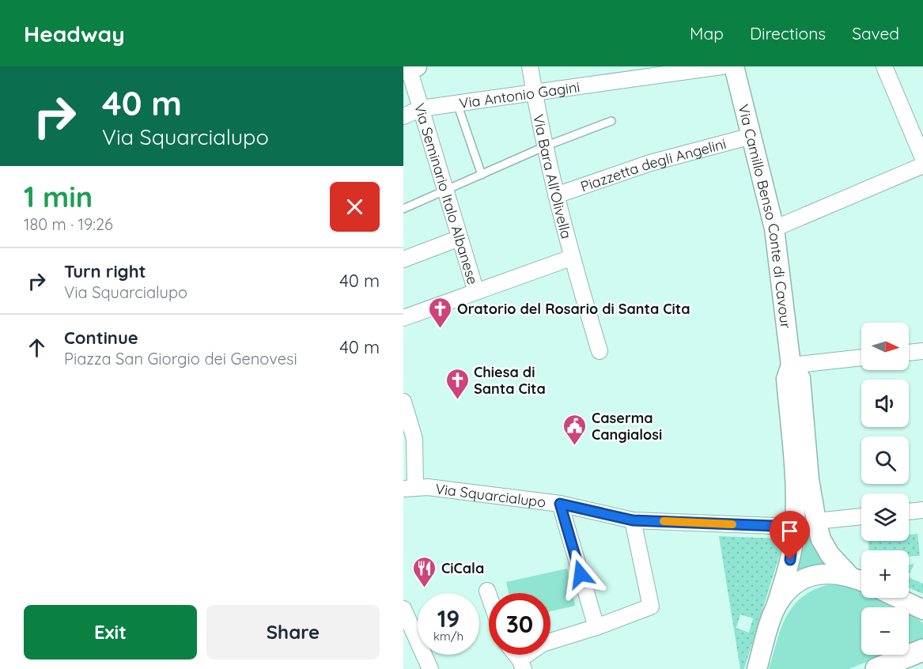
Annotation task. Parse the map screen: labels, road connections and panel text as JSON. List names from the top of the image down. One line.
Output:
{"streets":{"street":["Via Antonio Gagini","Piazzetta degli Angelini","Via Bara All'Olivella","Via Seminario Italo Albanese","Via Camillo Benso Conte di Cavour","Via Squarcialupo"]},"crossings":[["Via Antonio Gagini","Via Bara All'Olivella"],["Via Antonio Gagini","Via Seminario Italo Albanese"],["Via Antonio Gagini","Via Camillo Benso Conte di Cavour"],["Piazzetta degli Angelini","Via Bara All'Olivella"],["Piazzetta degli Angelini","Via Camillo Benso Conte di Cavour"]],"places":{"church":["Oratorio del Rosario di Santa Cita","Chiesa di Santa Cita"],"public building":["Caserma Cangialosi"],"restaurant":["CiCala"]},"north":"right","page":{"header":"Headway","nav":["Map","Directions","Saved"],"turn":["40 m","Via Squarcialupo"],"heading":["1 min","180 m · 19:26"],"list":[{"name":"Turn right","note":"Via Squarcialupo","value":"40 m"},{"name":"Continue","note":"Piazza San Giorgio dei Genovesi","value":"40 m"}],"map_buttons":["+","−"],"speed":"19 km/h","limit":"30","buttons":["Exit","Share"]}}
